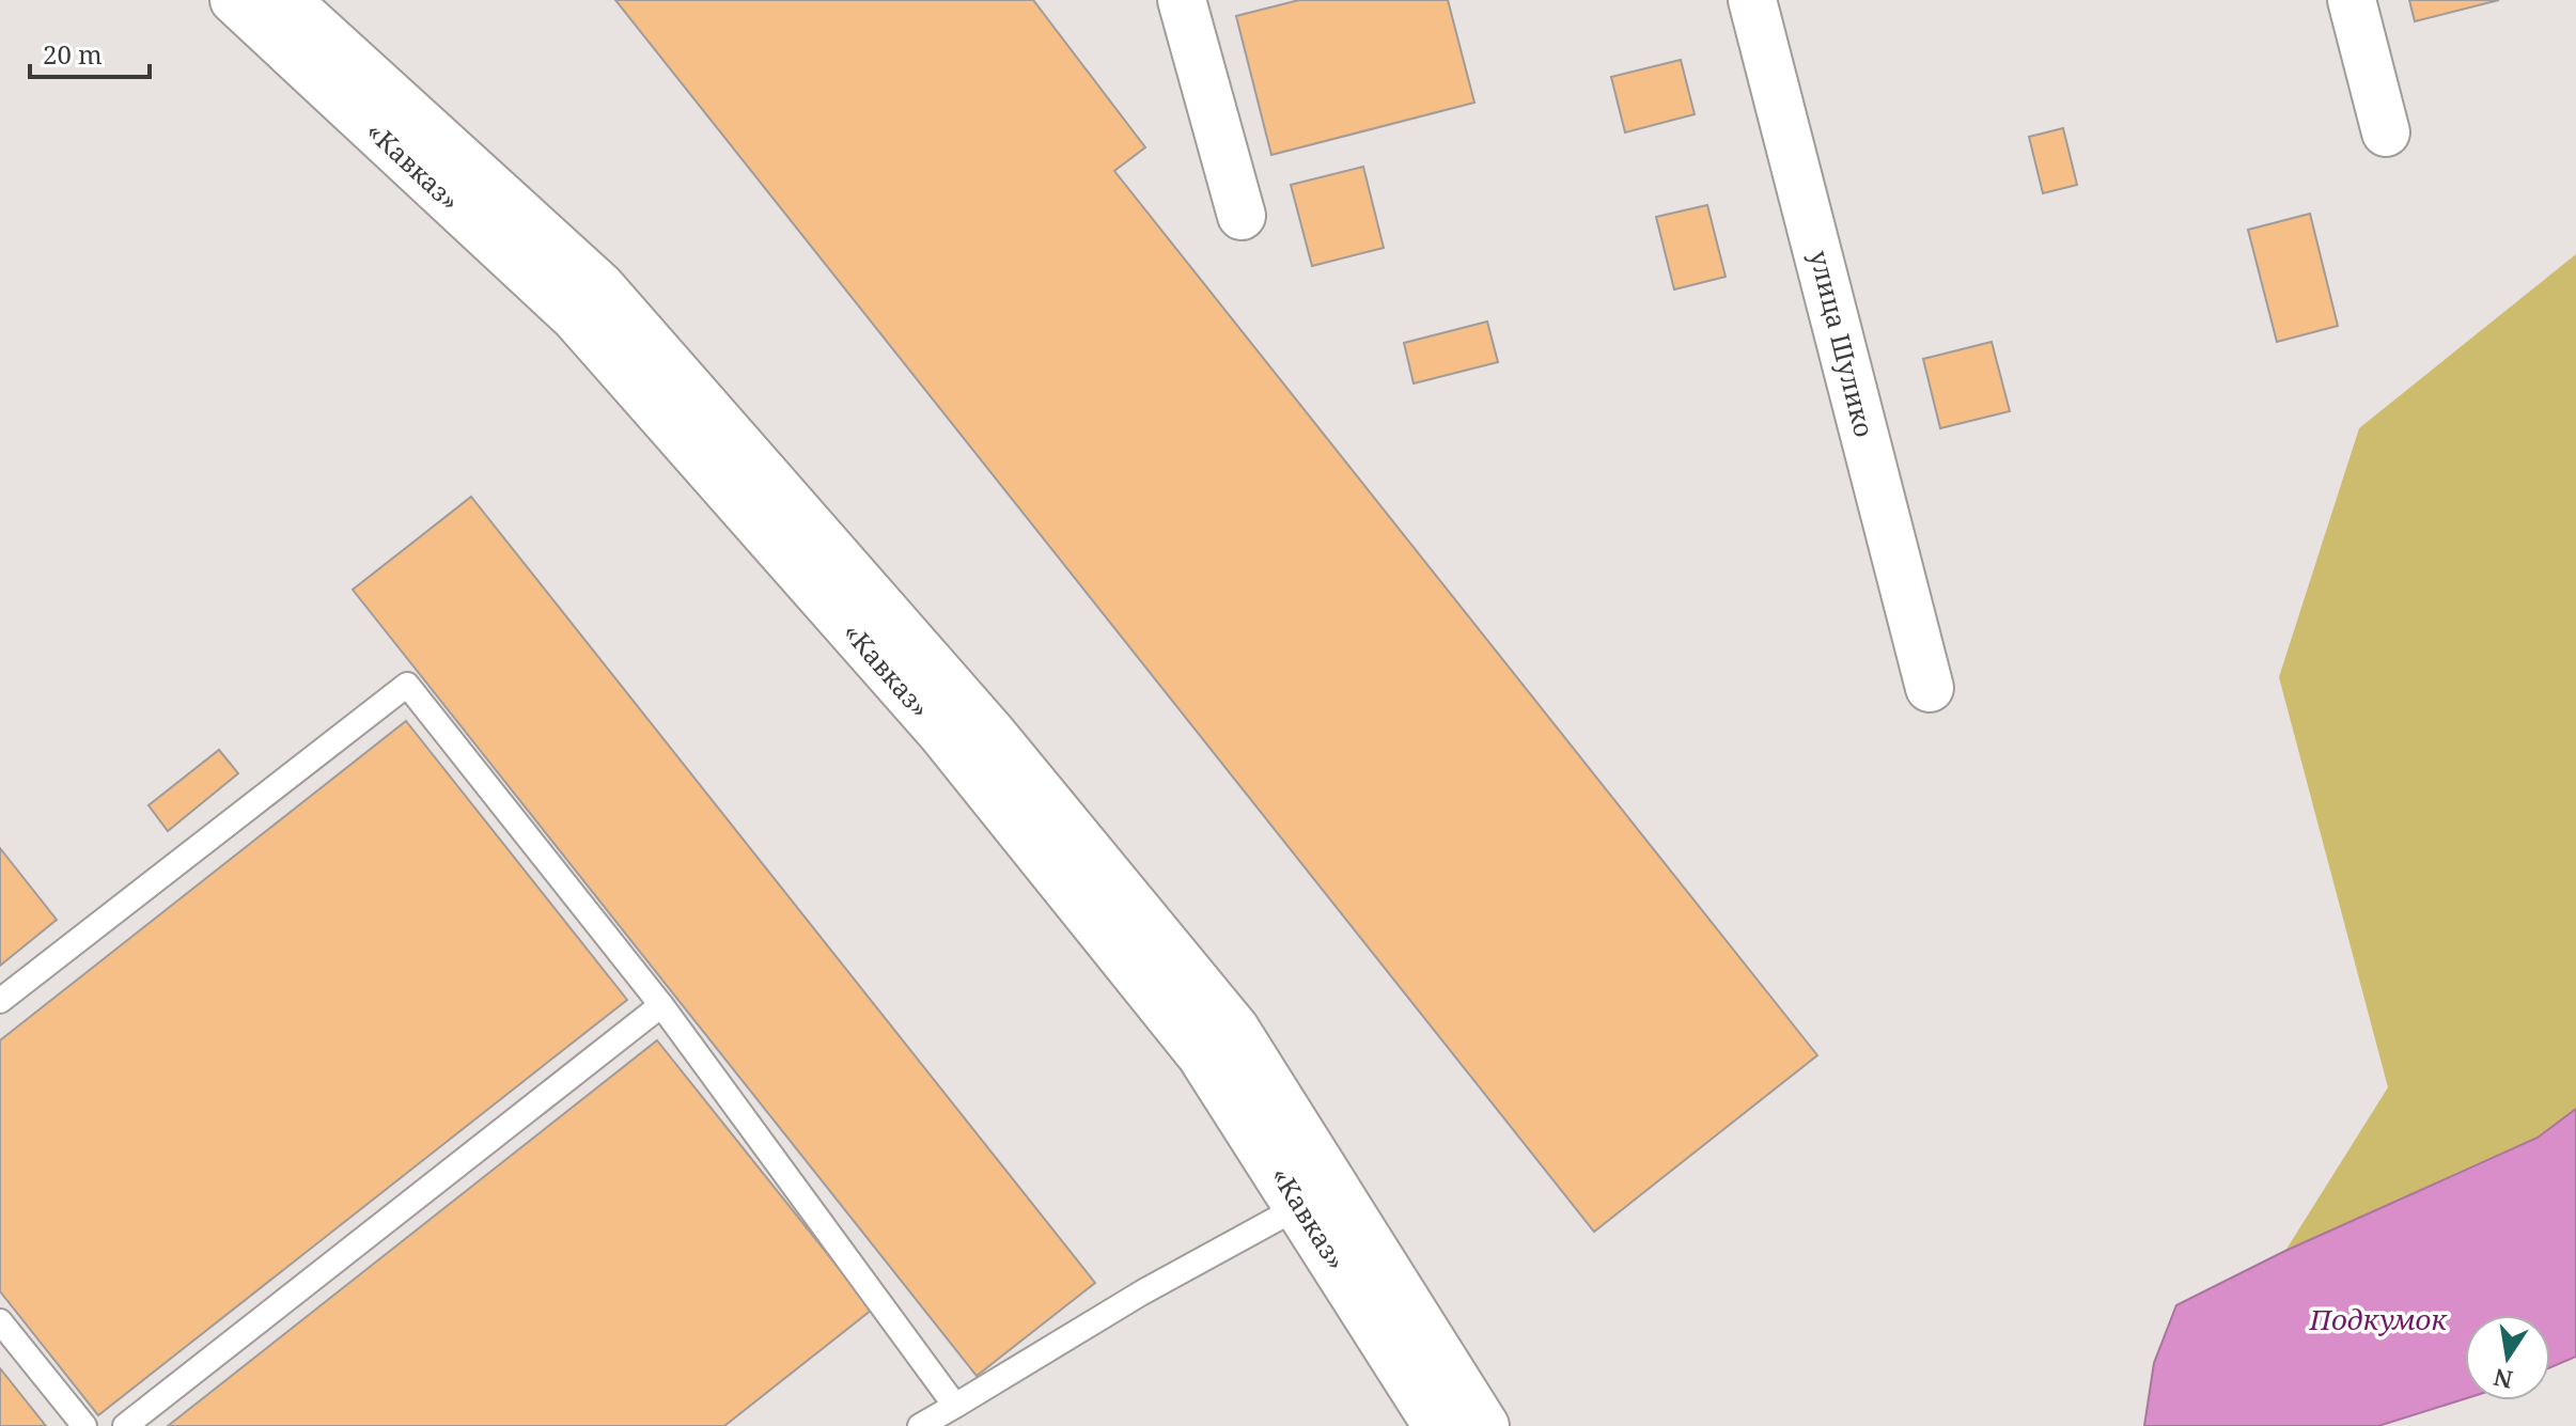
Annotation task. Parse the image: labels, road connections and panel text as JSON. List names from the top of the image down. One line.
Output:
{"streets":{"main road":["«Кавказ»","улица Шулико"]},"water":["Подкумок"],"scale_bar":"20 m","north":"bottom"}
